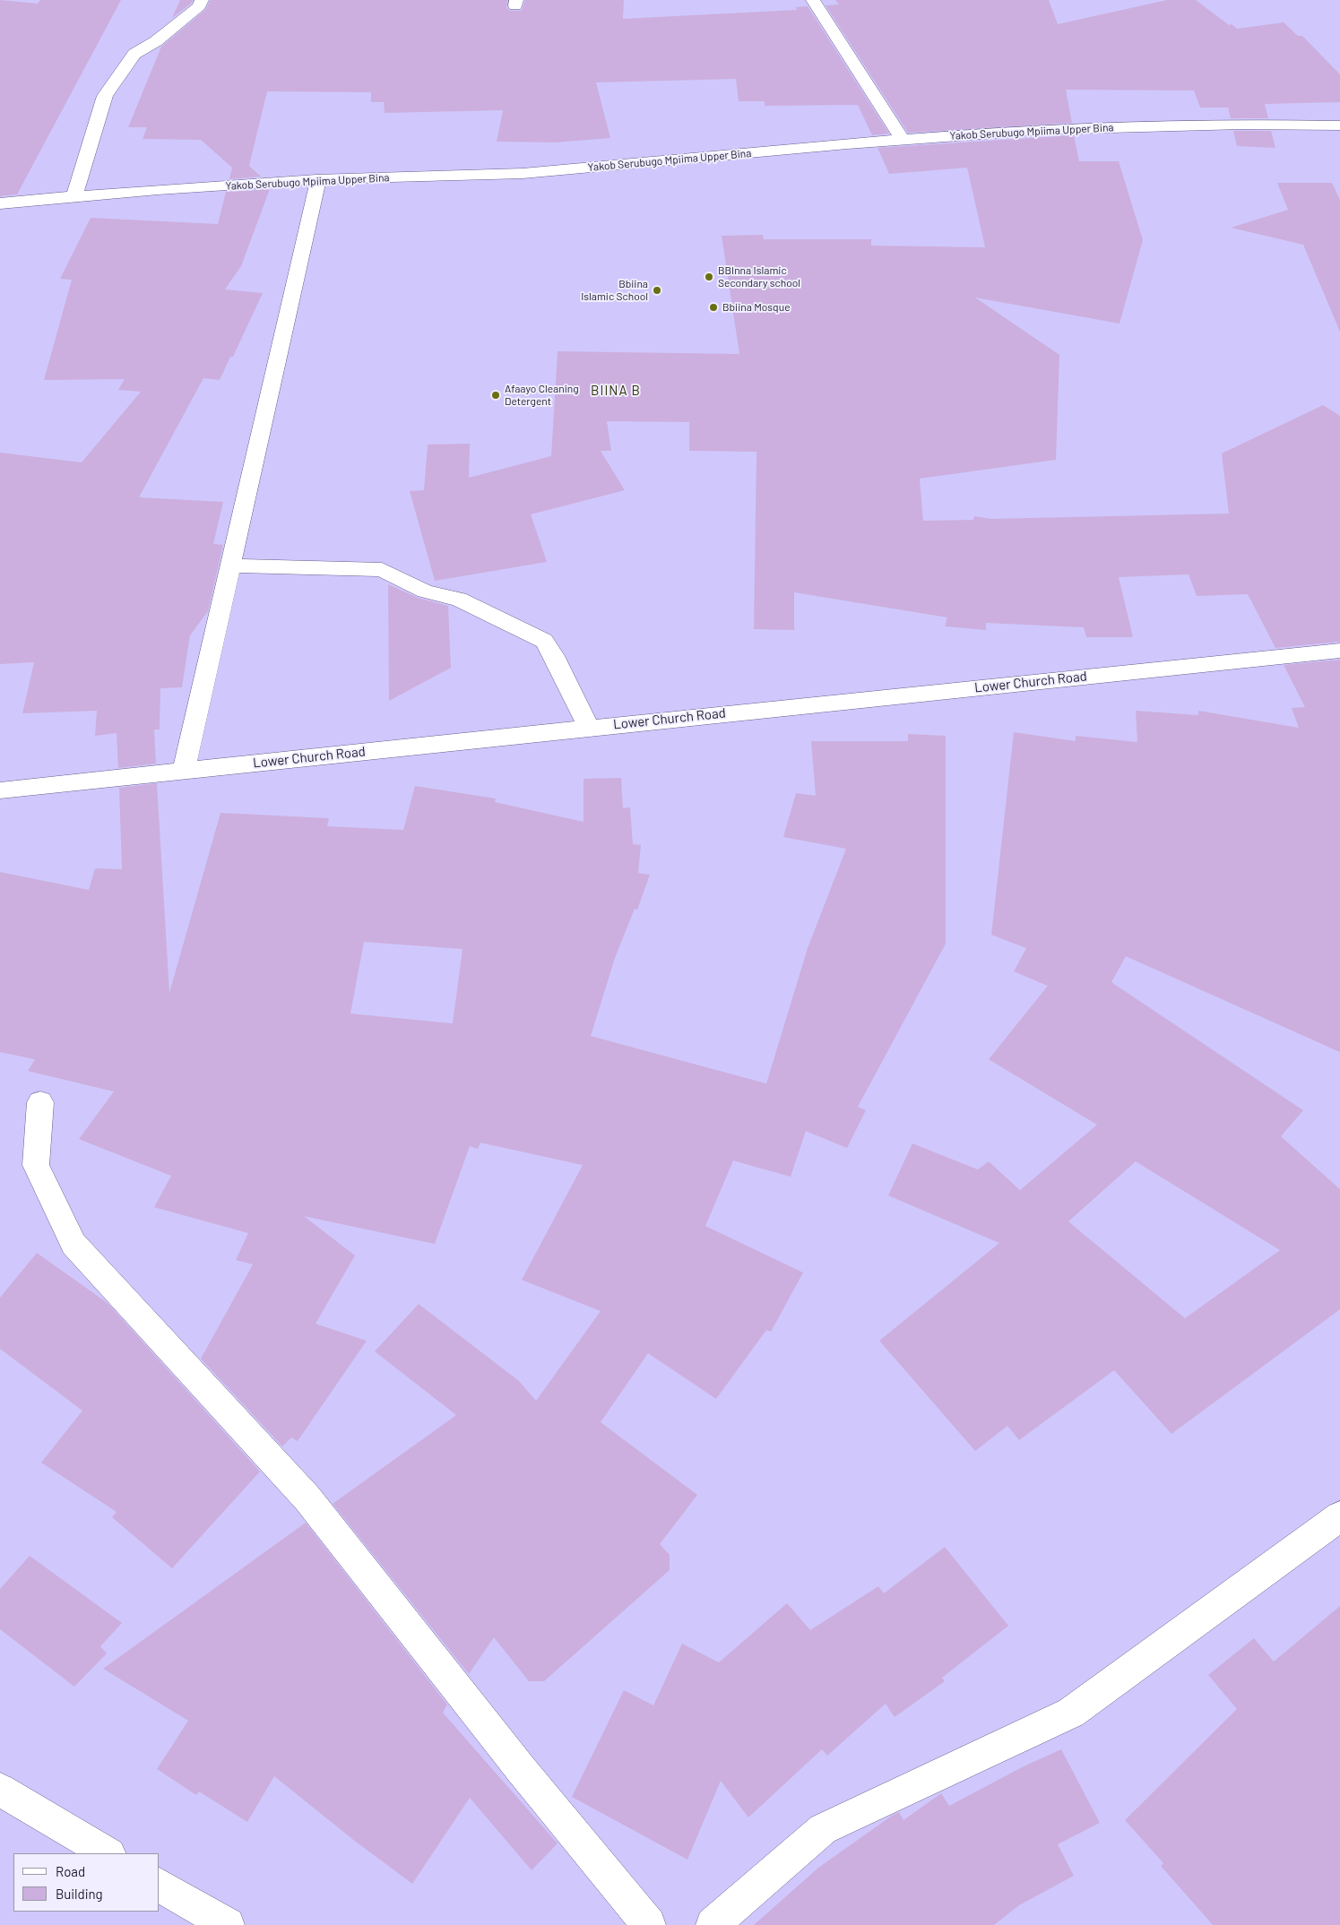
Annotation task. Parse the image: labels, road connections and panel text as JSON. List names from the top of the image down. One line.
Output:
{"streets":{"street":["Yakob Serubugo Mpiima Upper Bina","Lower Church Road"]},"districts":["BIINA B"],"places":["BBInna Islamic Secondary school","Bbiina Islamic School","Bbiina Mosque","Afaayo Cleaning Detergent"],"legend":["Road","Building"]}
